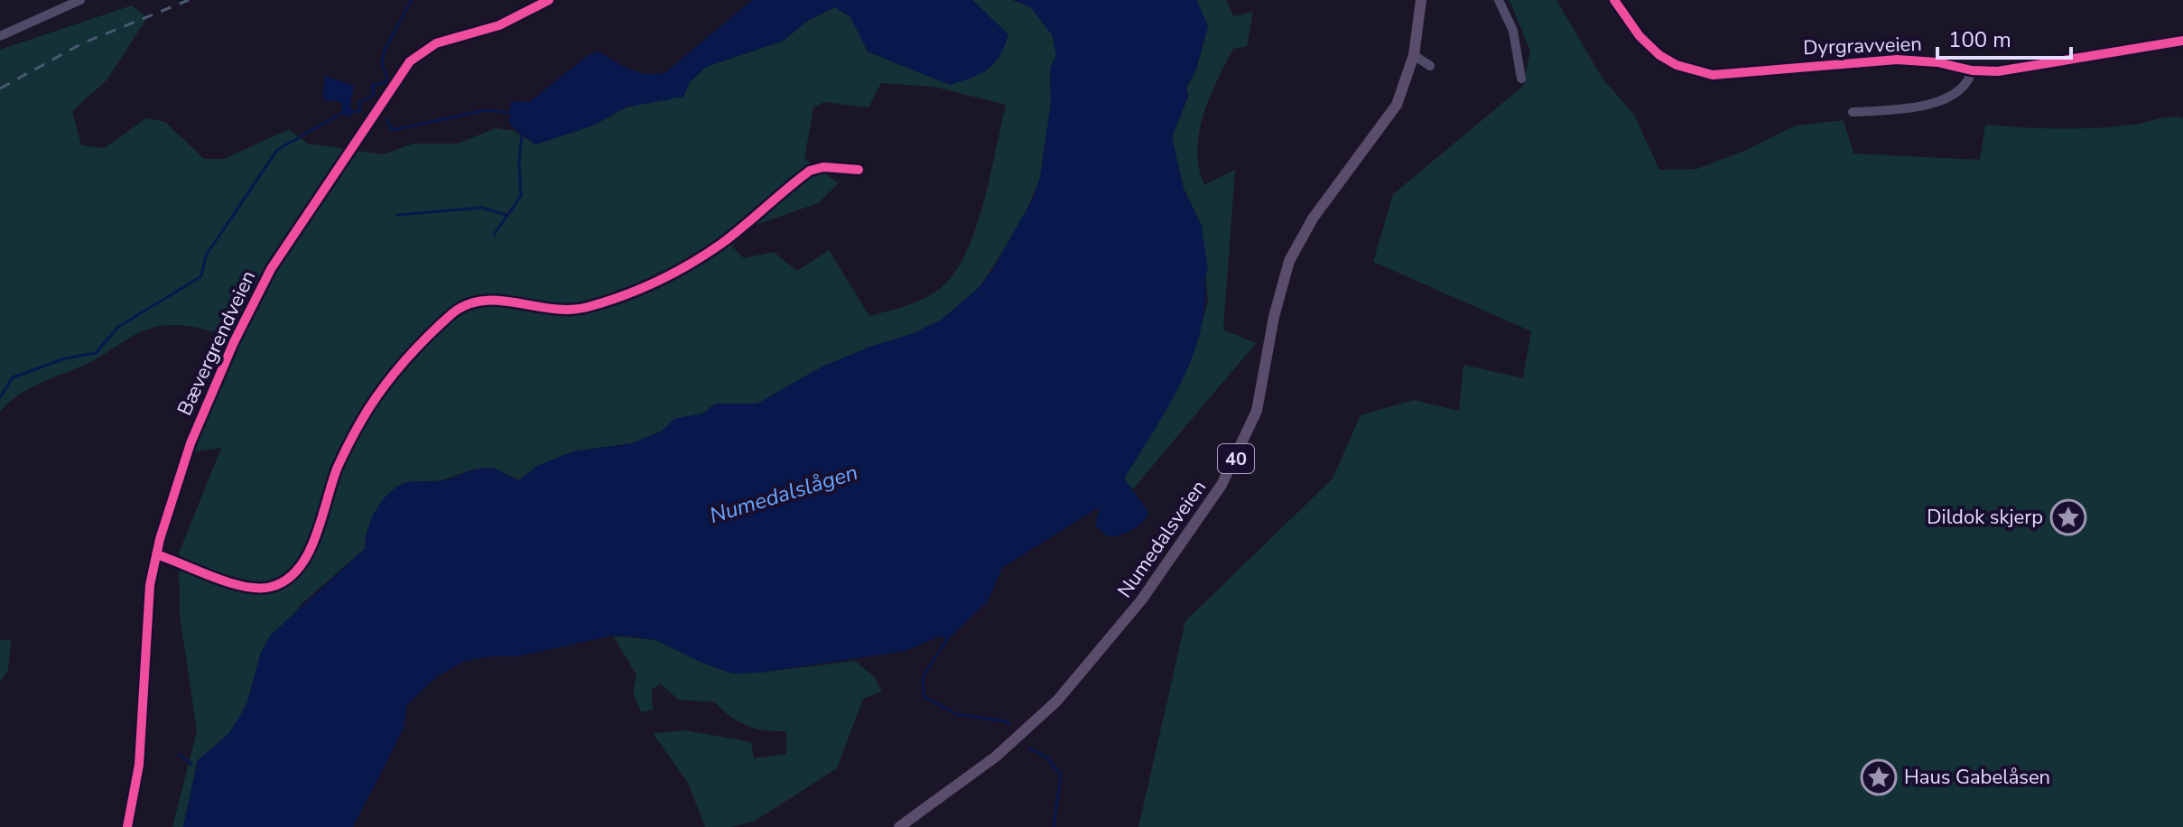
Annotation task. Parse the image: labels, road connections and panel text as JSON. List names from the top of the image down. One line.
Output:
{"streets":{"main road":["Bævergrendveien","40","Numedalsveien"],"street":["Dyrgravveien"]},"water":["Numedalslågen"],"places":{"place":["Dildok skjerp","Haus Gabelåsen"]},"scale_bar":"100 m"}
